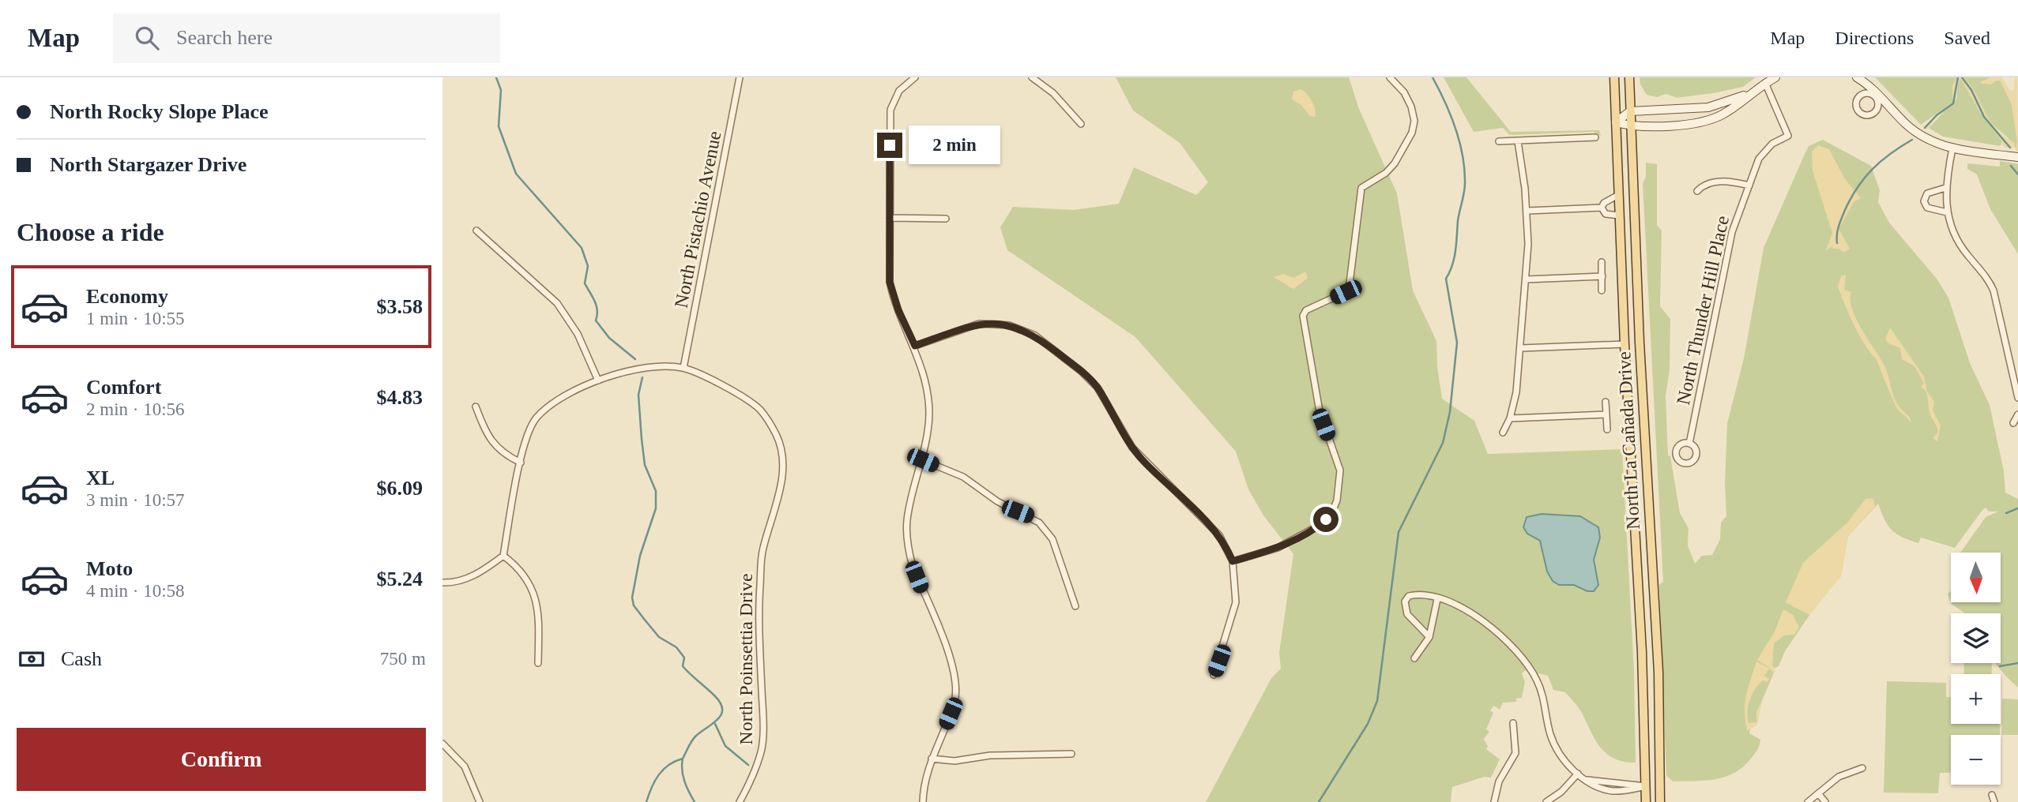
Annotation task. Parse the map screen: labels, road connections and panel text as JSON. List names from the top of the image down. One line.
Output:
{"streets":{"main road":["North La Cañada Drive"],"street":["North Pistachio Avenue","North Thunder Hill Place","North Poinsettia Drive"]},"crossings":[["North Pistachio Avenue","North Poinsettia Drive"]],"north":"bottom","page":{"header":"Map","search":"Search here","nav":["Map","Directions","Saved"],"banner":["North Rocky Slope Place","North Stargazer Drive"],"bubble":"2 min","heading":"Choose a ride","list":[{"name":"Economy","note":"1 min · 10:55","value":"$3.58"},{"name":"Comfort","note":"2 min · 10:56","value":"$4.83"},{"name":"XL","note":"3 min · 10:57","value":"$6.09"},{"name":"Moto","note":"4 min · 10:58","value":"$5.24"}],"map_buttons":["+","−"],"pay":["Cash","750 m"],"buttons":"Confirm"}}
